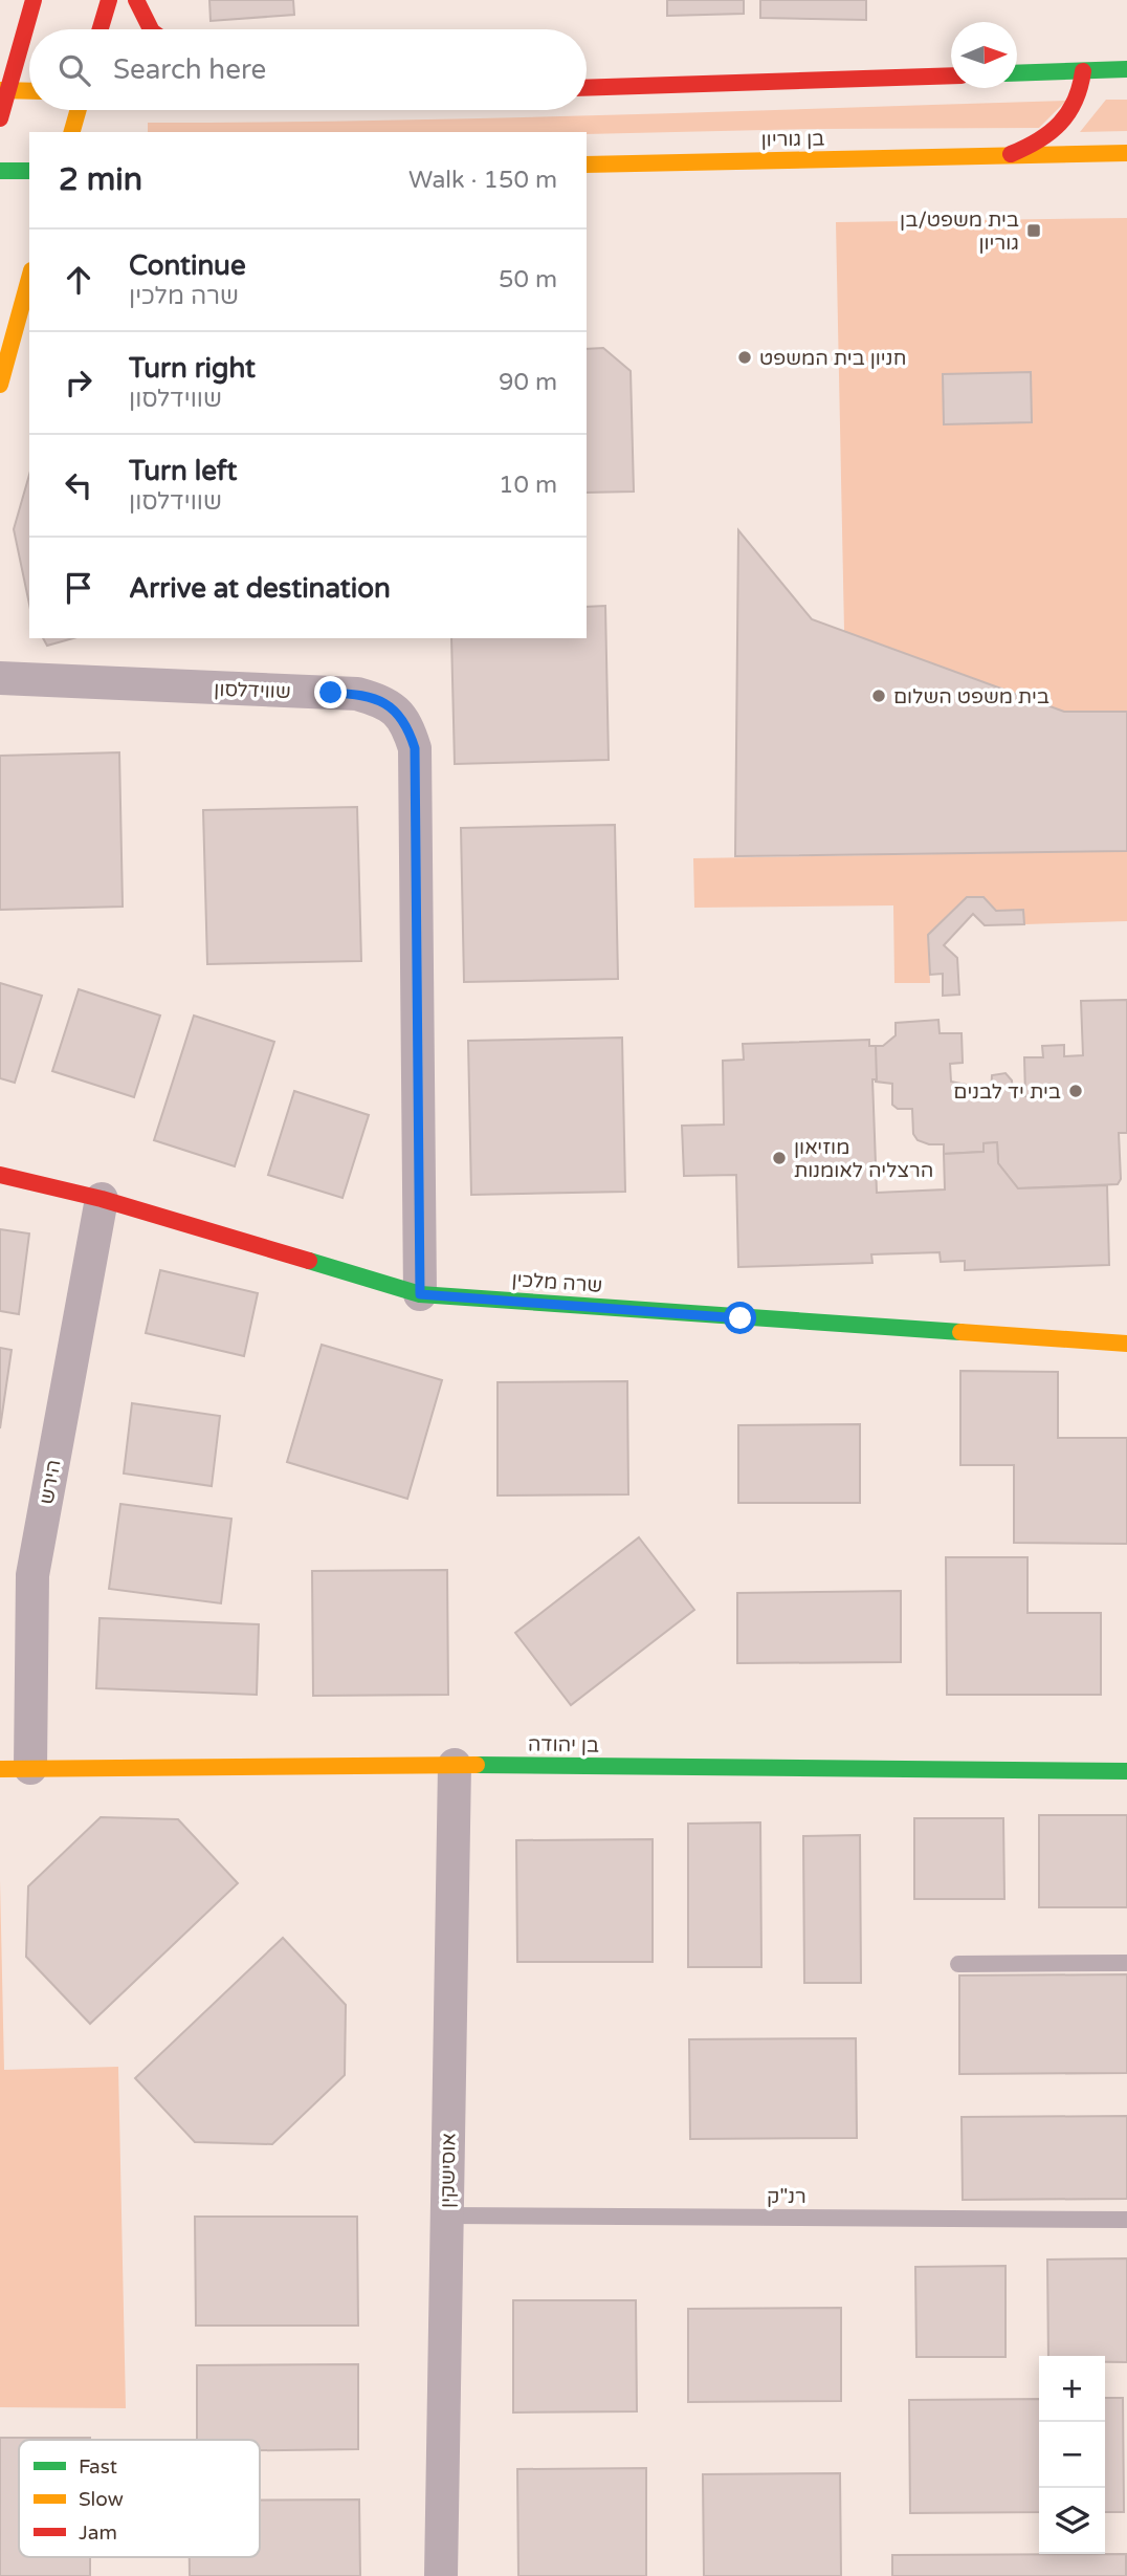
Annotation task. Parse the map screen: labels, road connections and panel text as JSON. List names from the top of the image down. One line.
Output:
{"streets":{"street":["בן גוריון","שווידלסון","שרה מלכין","הירש","בן יהודה","אוסישקין"],"lane":["רנ\"ק"]},"crossings":[["שווידלסון","שרה מלכין"],["שרה מלכין","הירש"],["הירש","בן יהודה"],["בן יהודה","אוסישקין"],["אוסישקין","רנ\"ק"]],"places":{"transit":["בית משפט/בן גוריון"],"other":["חניון בית המשפט","בית משפט השלום","בית יד לבנים","מוזיאון הרצליה לאומנות"]},"legend":["Fast","Slow","Jam"],"north":"right","page":{"search":"Search here","heading":["2 min","Walk · 150 m"],"list":[["Continue","שרה מלכין","50 m"],["Turn right","שווידלסון","90 m"],["Turn left","שווידלסון","10 m"],"Arrive at destination"],"map_buttons":["+","−"]}}
